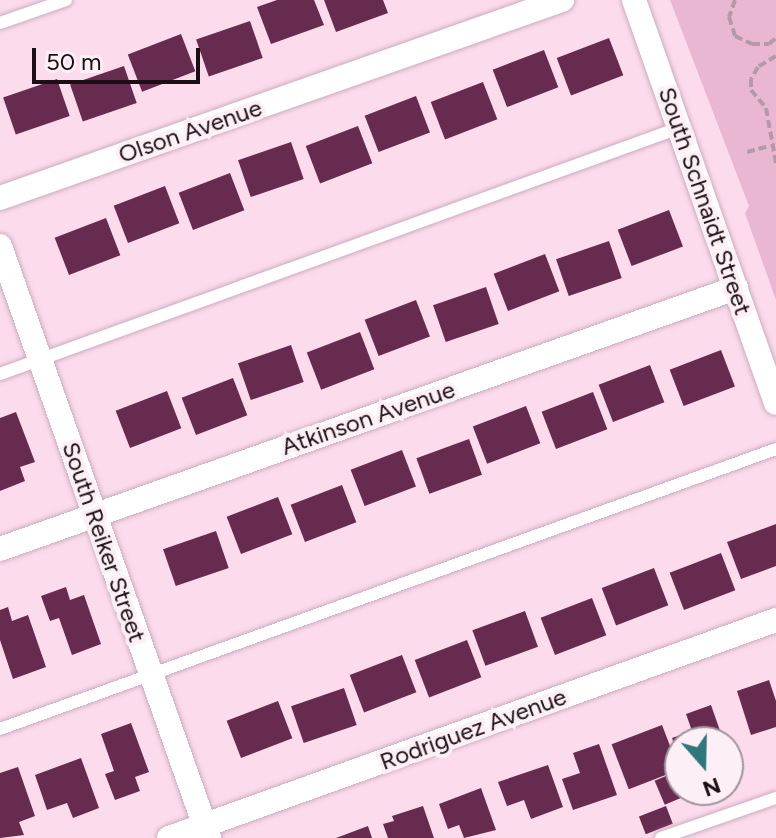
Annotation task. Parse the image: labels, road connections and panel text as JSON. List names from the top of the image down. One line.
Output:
{"streets":{"street":["Olson Avenue","South Schnaidt Street","Atkinson Avenue","South Reiker Street","Rodriguez Avenue"]},"crossings":[["South Schnaidt Street","Atkinson Avenue"],["Atkinson Avenue","South Reiker Street"],["South Reiker Street","Rodriguez Avenue"]],"scale_bar":"50 m","north":"bottom"}
